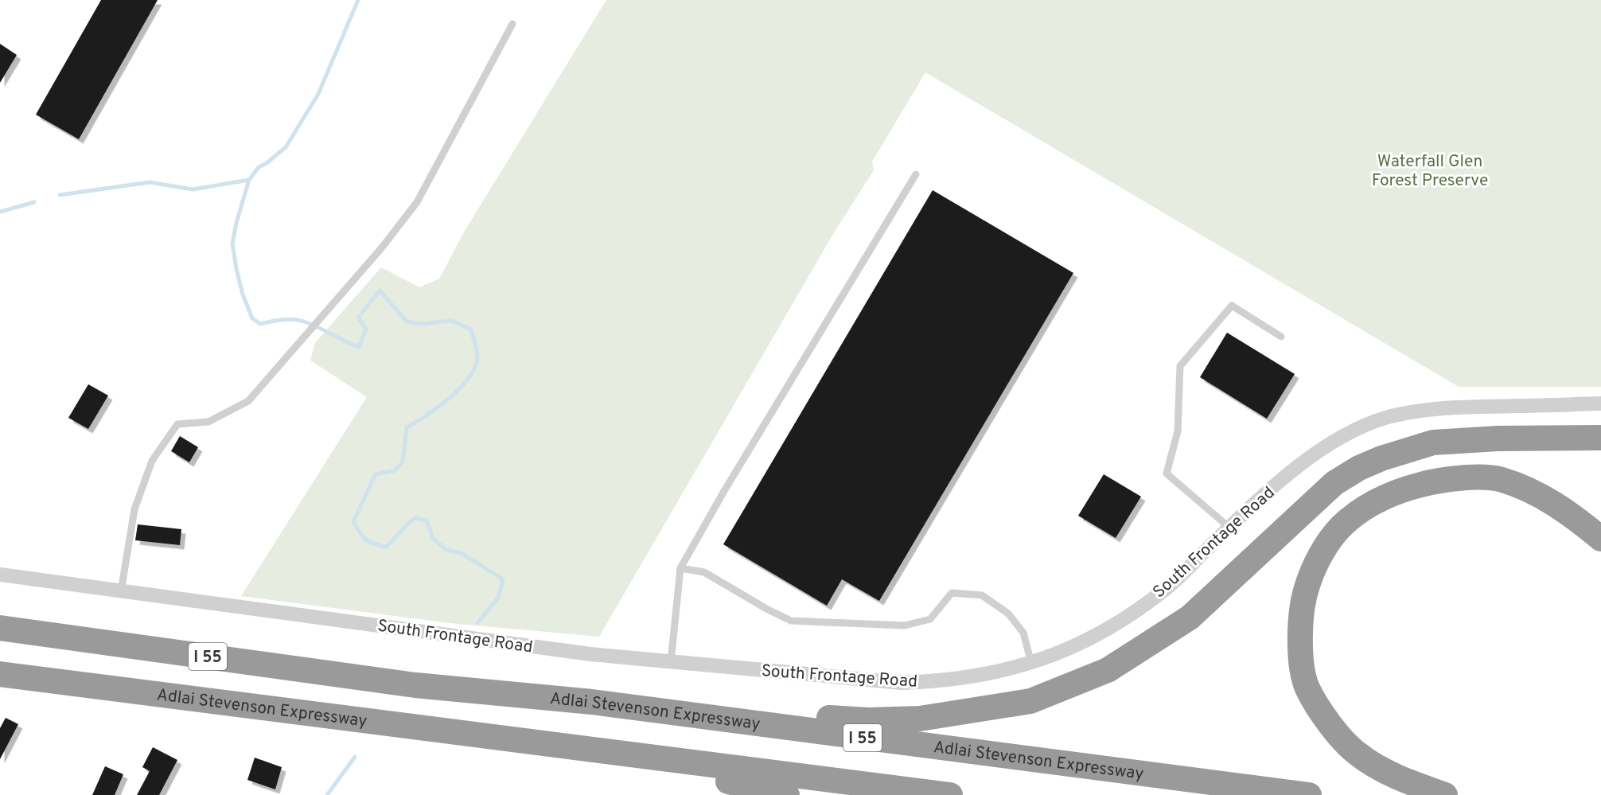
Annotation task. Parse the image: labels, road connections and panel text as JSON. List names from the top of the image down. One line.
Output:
{"streets":{"highway":["I 55","Adlai Stevenson Expressway"],"street":["South Frontage Road"]},"parks":["Waterfall Glen Forest Preserve"]}
